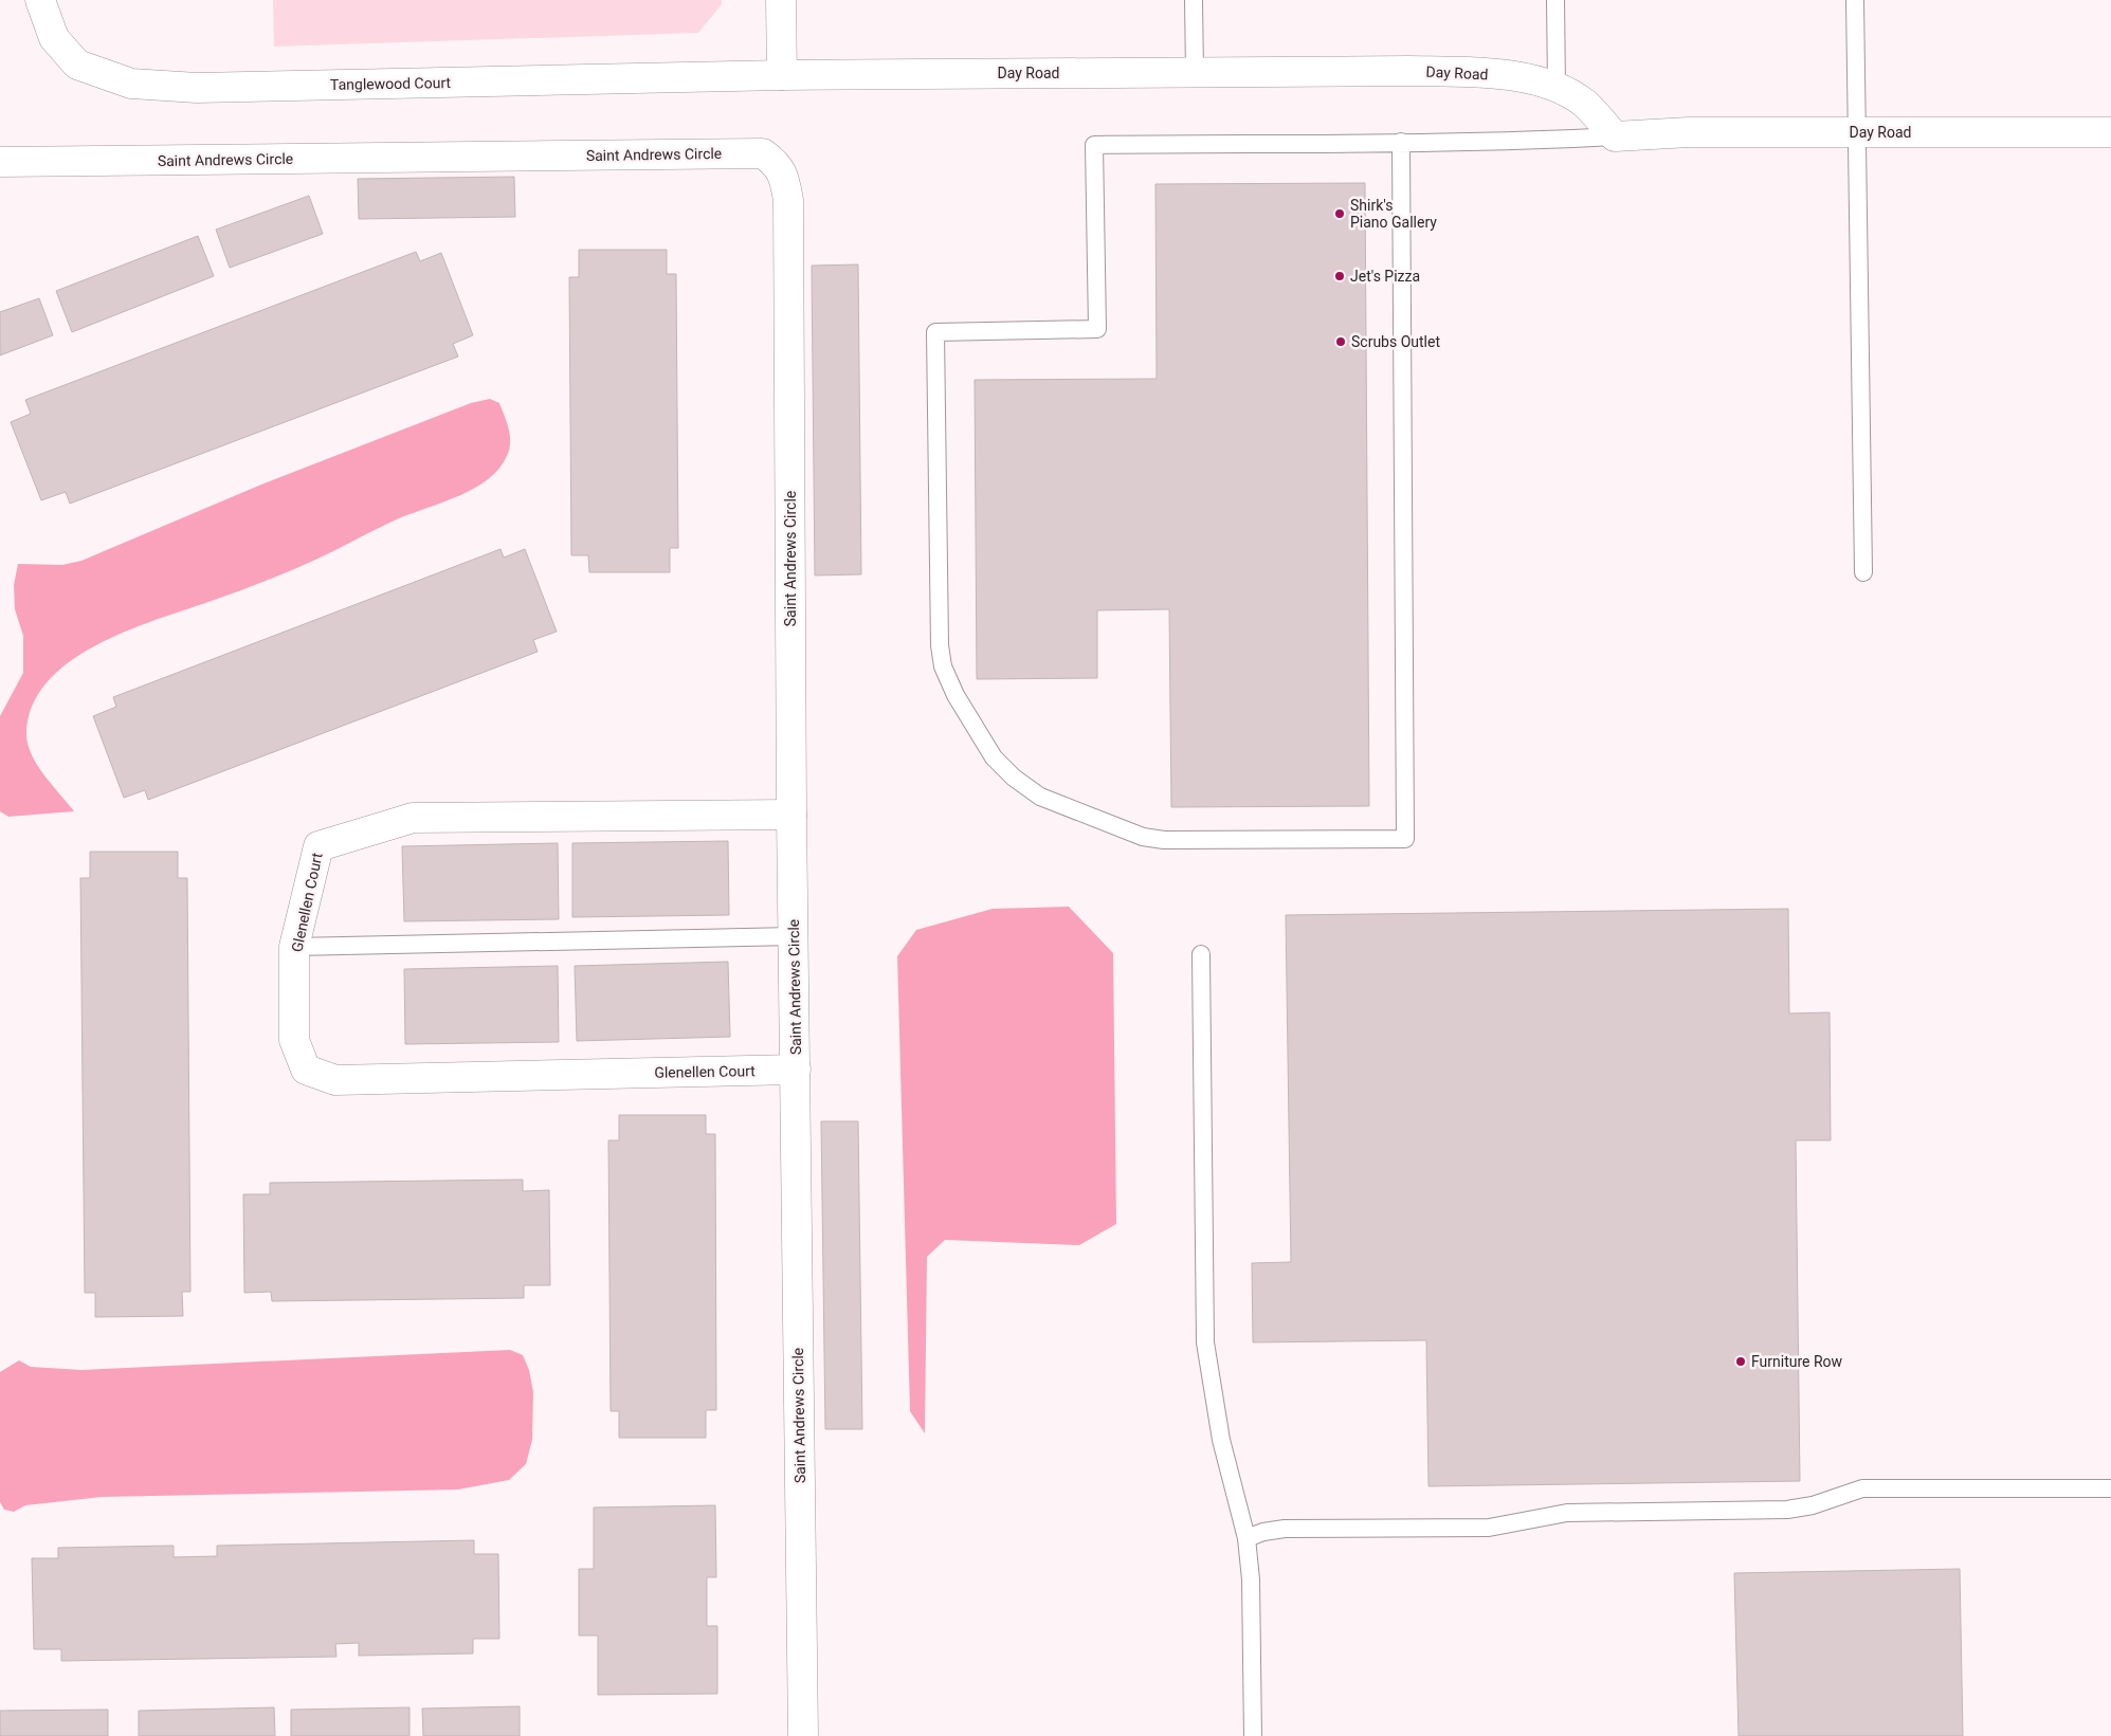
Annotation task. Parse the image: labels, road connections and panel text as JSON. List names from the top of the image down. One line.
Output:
{"streets":{"street":["Day Road","Tanglewood Court","Saint Andrews Circle","Glenellen Court"]},"crossings":[["Day Road","Tanglewood Court"],["Saint Andrews Circle","Glenellen Court"]],"places":["Shirk's Piano Gallery","Jet's Pizza","Scrubs Outlet","Furniture Row"]}
